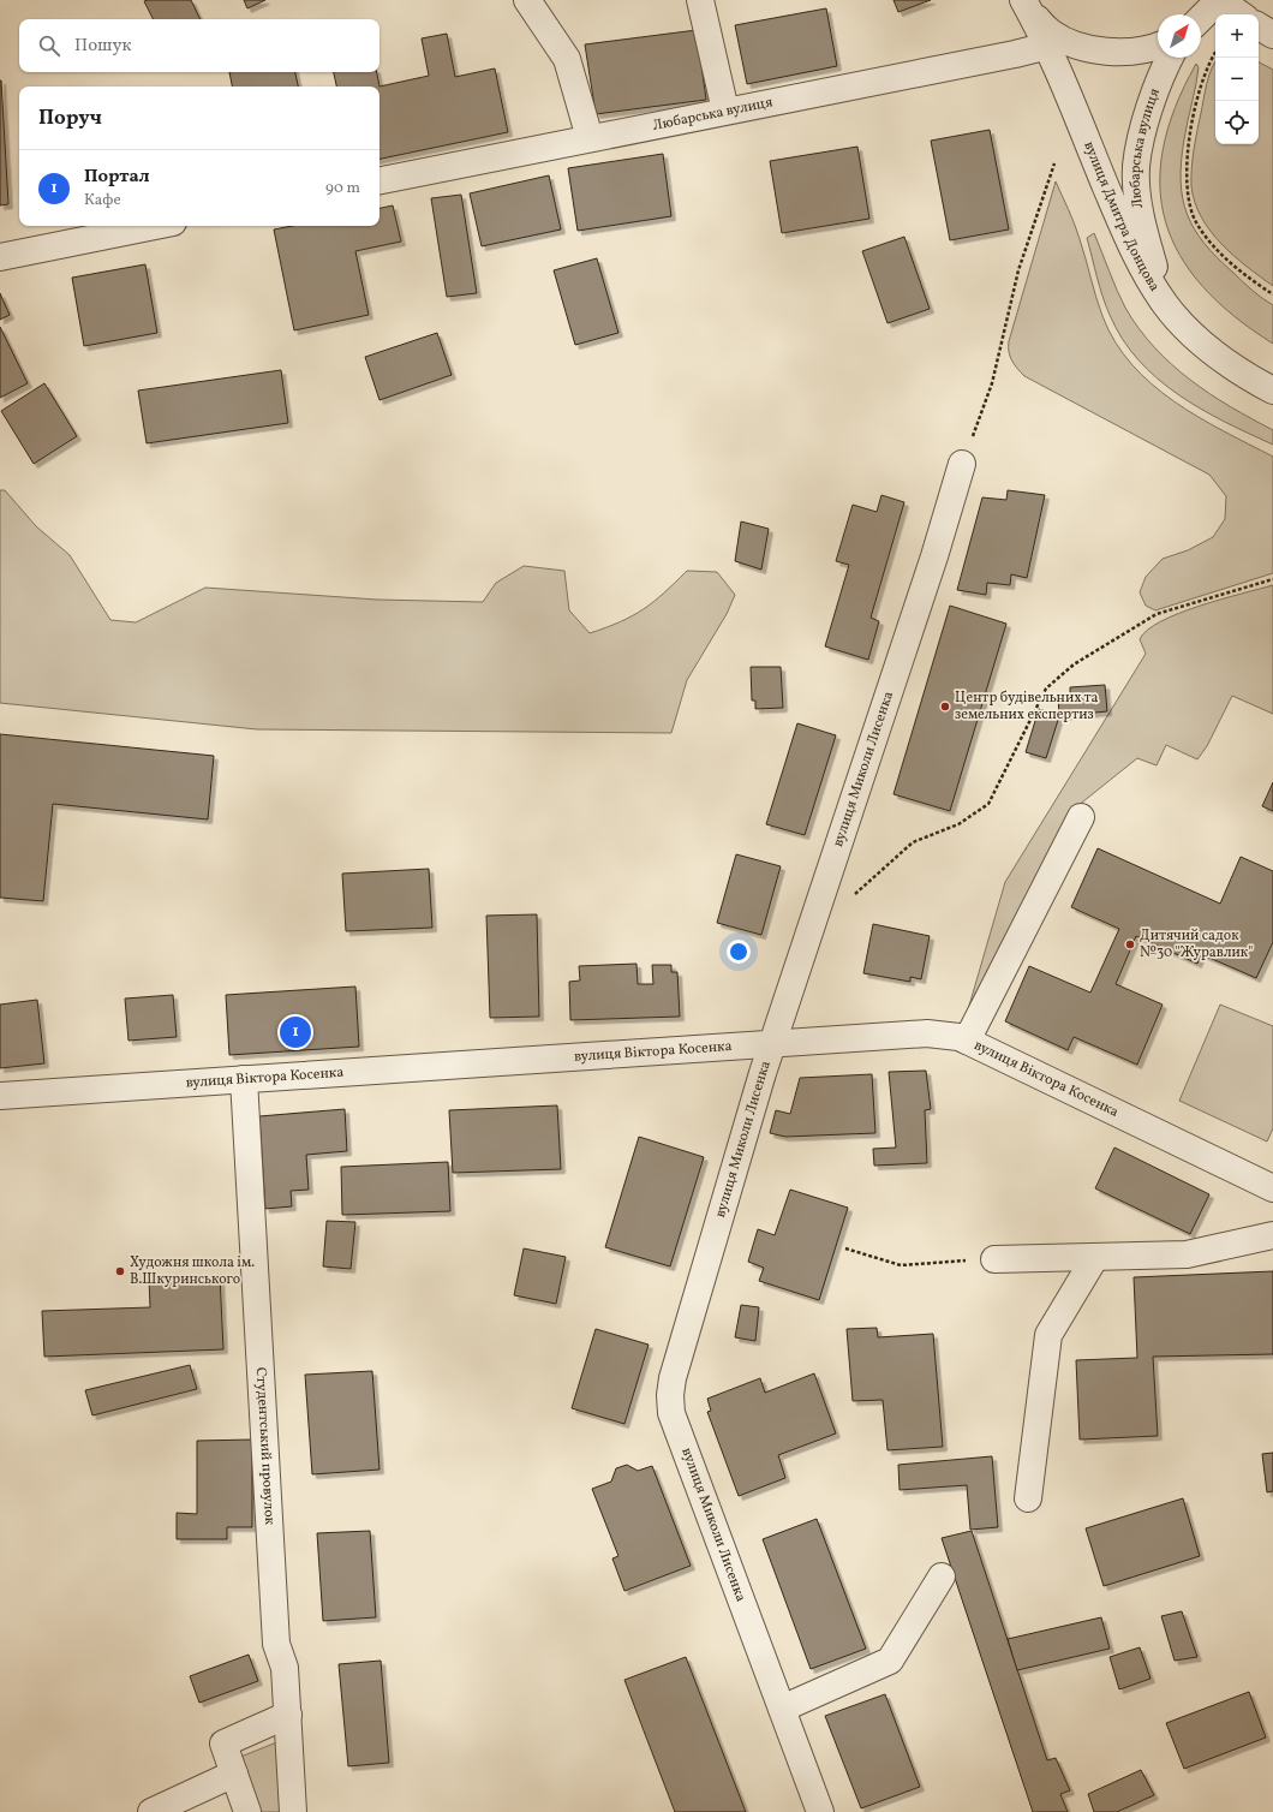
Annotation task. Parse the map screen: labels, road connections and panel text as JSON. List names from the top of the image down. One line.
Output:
{"streets":{"street":["Любарська вулиця","вулиця Дмитра Донцова","вулиця Миколи Лисенка","вулиця Віктора Косенка","Студентський провулок"]},"crossings":[["Любарська вулиця","вулиця Дмитра Донцова"],["вулиця Миколи Лисенка","вулиця Віктора Косенка"],["вулиця Віктора Косенка","Студентський провулок"]],"places":["Центр будівельних та земельних експертиз","Дитячий садок №30 \"Журавлик\"","Художня школа ім. В.Шкуринського"],"north":"top right","page":{"map_buttons":["+","−"],"search":"Пошук","heading":"Поруч","list":[{"mark":"1","name":"Портал","note":"Кафе","value":"90 m"}],"pins":"1"}}
